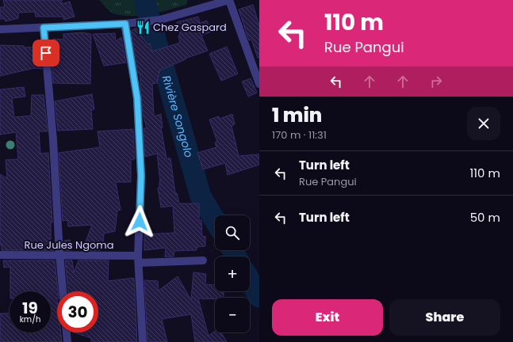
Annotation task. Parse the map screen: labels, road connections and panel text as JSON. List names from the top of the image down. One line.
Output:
{"streets":{"street":["Rue Jules Ngoma"]},"water":["Rivière Songolo"],"places":{"restaurant":["Chez Gaspard"]},"page":{"turn":["110 m","Rue Pangui"],"heading":["1 min","170 m · 11:31"],"list":[{"name":"Turn left","note":"Rue Pangui","value":"110 m"},{"name":"Turn left","value":"50 m"}],"map_buttons":["+","−"],"speed":"19 km/h","limit":"30","buttons":["Exit","Share"]}}
